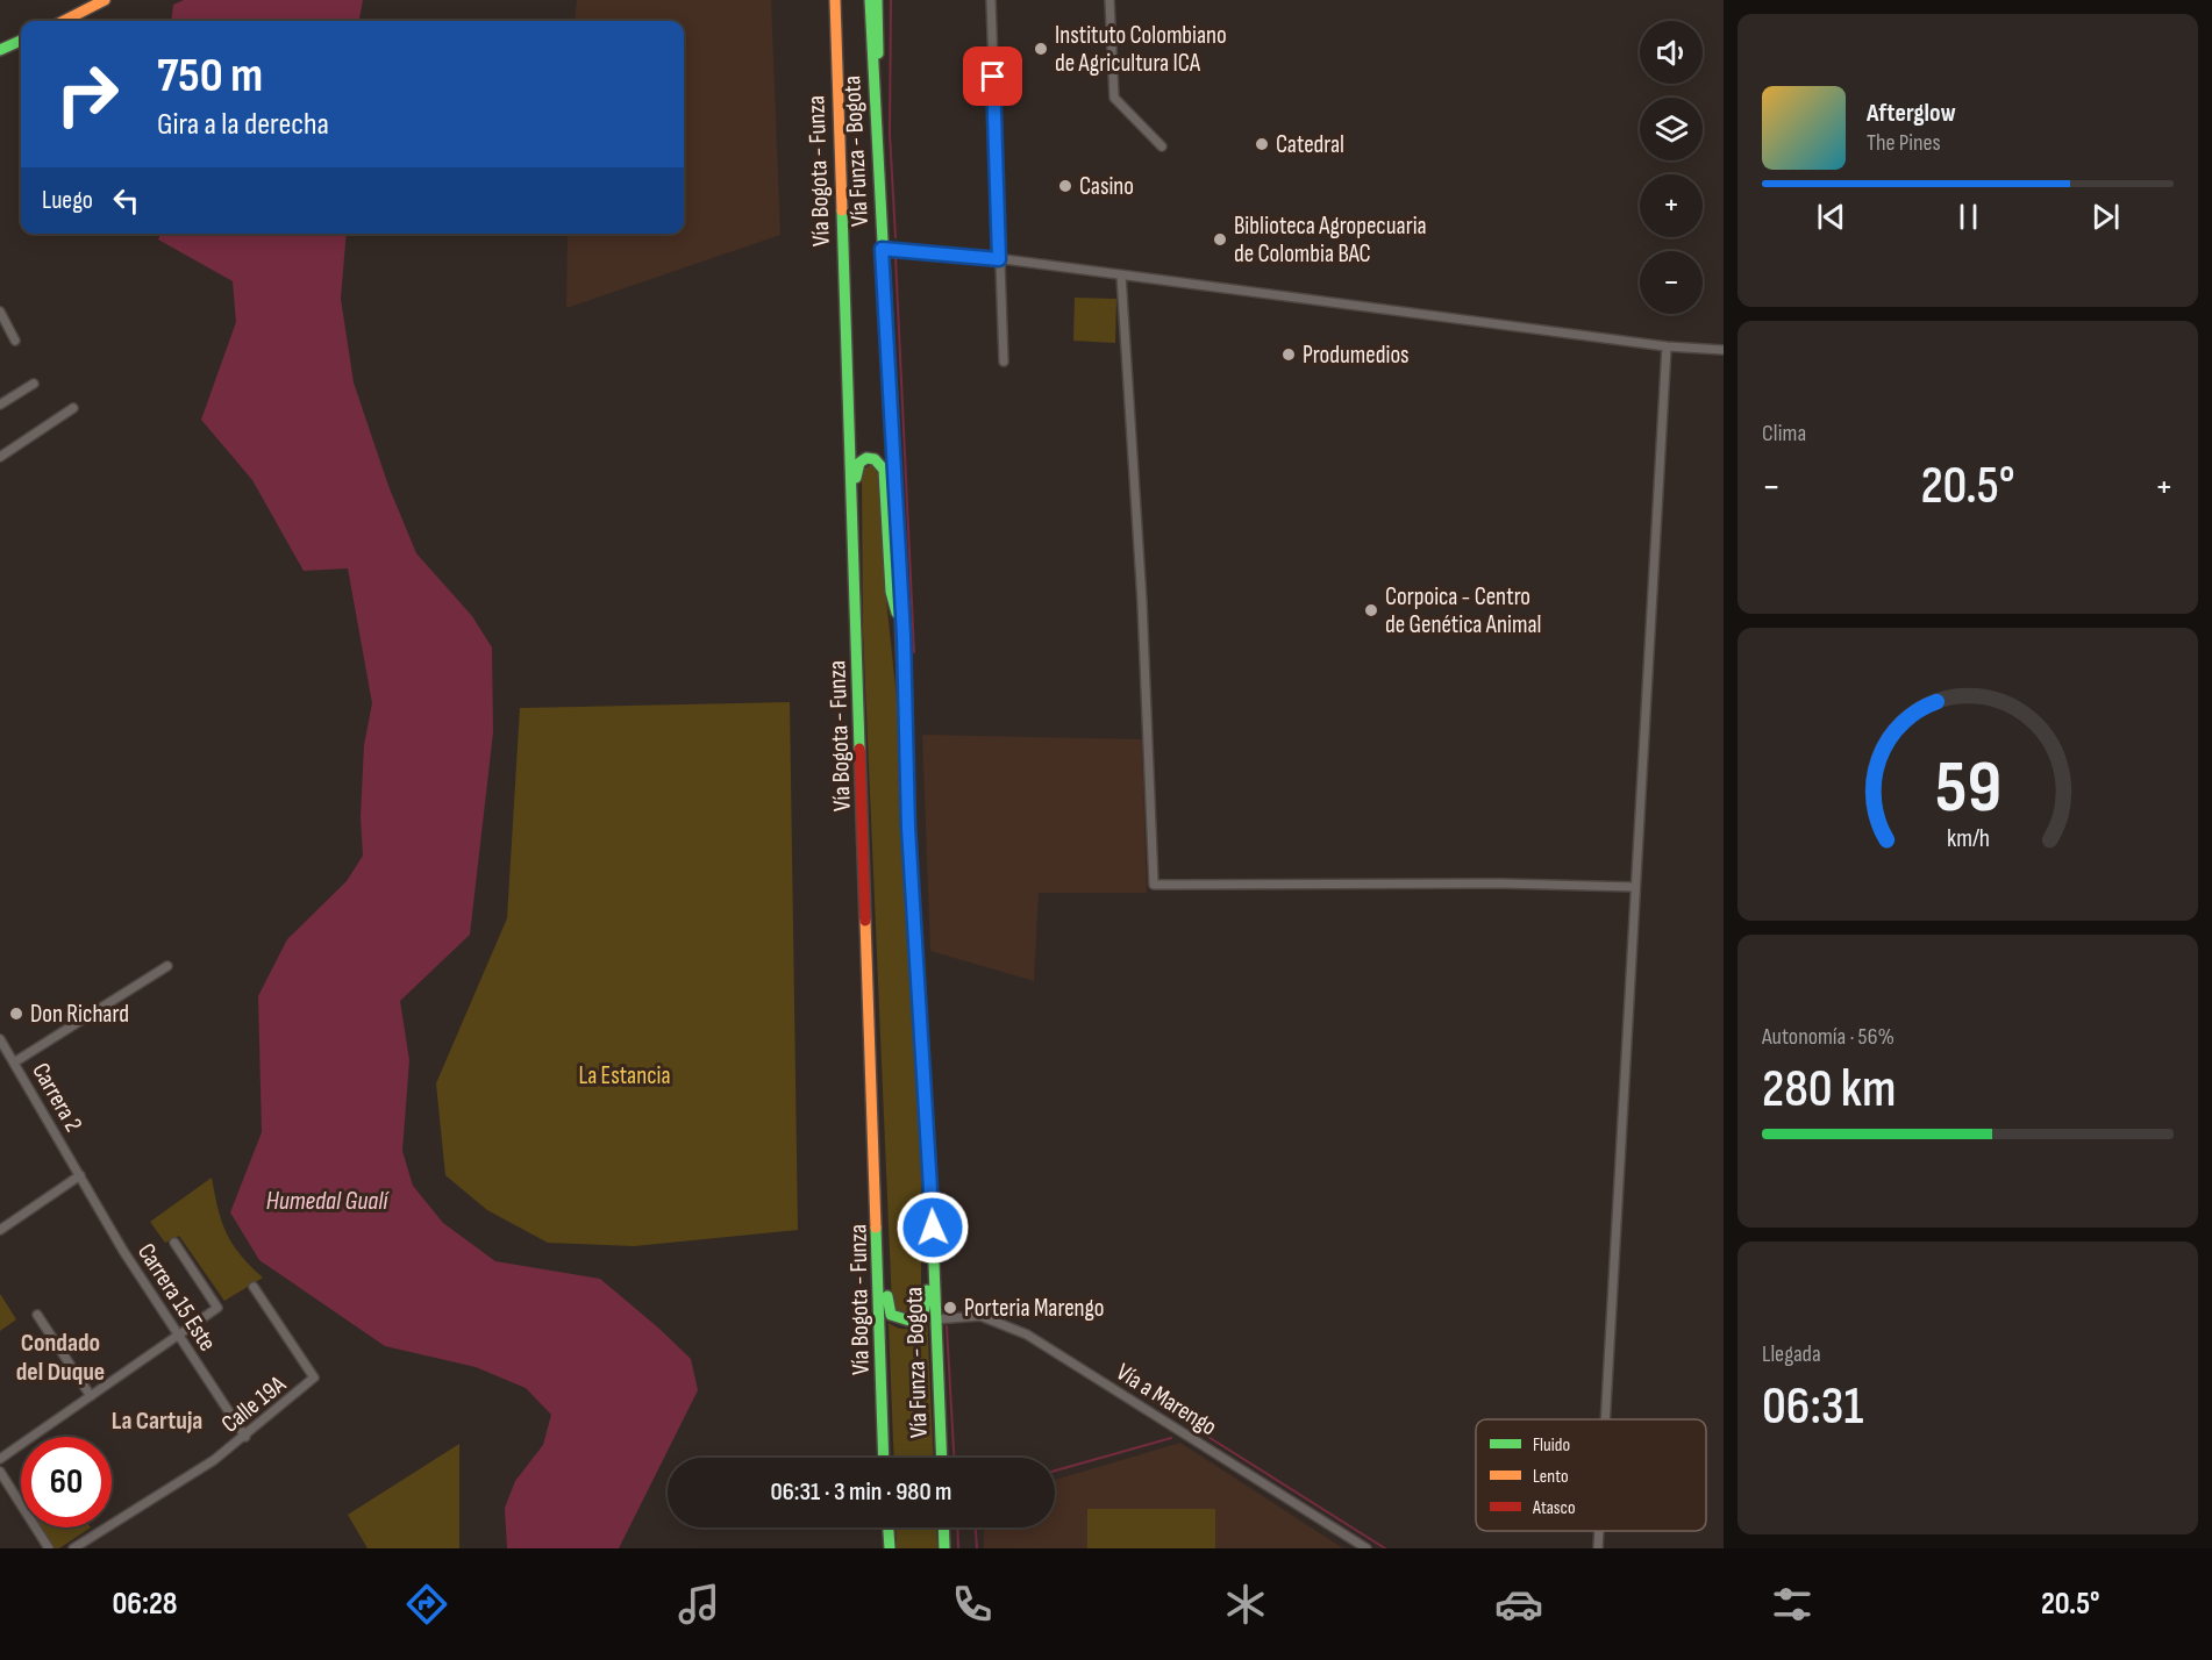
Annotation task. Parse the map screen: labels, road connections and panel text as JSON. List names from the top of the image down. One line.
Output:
{"streets":{"main road":["Vía Funza - Bogota","Vía Bogota - Funza"],"street":["Carrera 2","Carrera 15 Este","Vía a Marengo","Calle 19A"]},"crossings":[["Vía Funza - Bogota","Vía a Marengo"],["Carrera 2","Carrera 15 Este"],["Carrera 15 Este","Calle 19A"]],"districts":["Condado del Duque","La Cartuja"],"water":["Humedal Gualí"],"parks":["La Estancia"],"places":["Instituto Colombiano de Agricultura ICA","Catedral","Casino","Biblioteca Agropecuaria de Colombia BAC","Produmedios","Corpoica - Centro de Genética Animal","Don Richard","Porteria Marengo"],"legend":["Fluido","Lento","Atasco"],"page":{"map_buttons":["+","−"],"turn":["750 m","Gira a la derecha"],"song":["Afterglow","The Pines"],"then":"Luego","tile":["Clima",["Autonomía · 56%","280 km"],["Llegada","06:31"]],"heat":["−","20.5°","+"],"limit":"60","trip":"06:31 · 3 min · 980 m","tabs":["06:28","20.5°"],"gauge":["59","km/h"]}}
